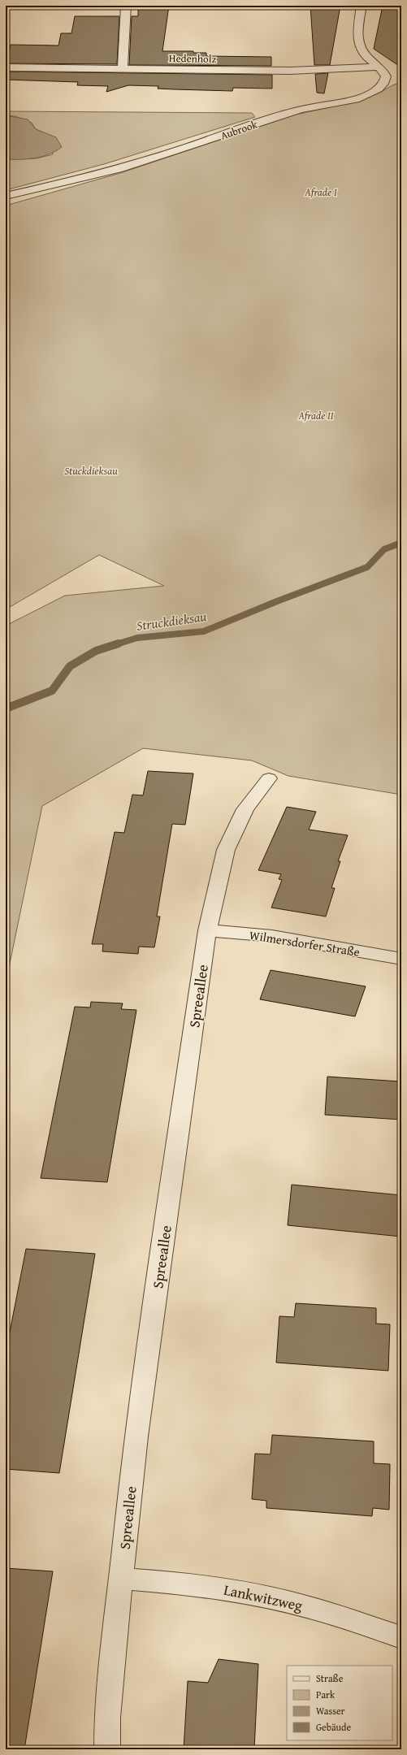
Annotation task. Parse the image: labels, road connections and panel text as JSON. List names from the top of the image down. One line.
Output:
{"streets":{"street":["Hedenholz","Aubrook","Wilmersdorfer Straße","Spreeallee","Lankwitzweg"]},"crossings":[["Hedenholz","Aubrook"],["Wilmersdorfer Straße","Spreeallee"],["Spreeallee","Lankwitzweg"]],"water":["Struckdieksau"],"parks":["Afrade I","Afrade II","Stuckdieksau"],"legend":["Straße","Park","Wasser","Gebäude"]}
